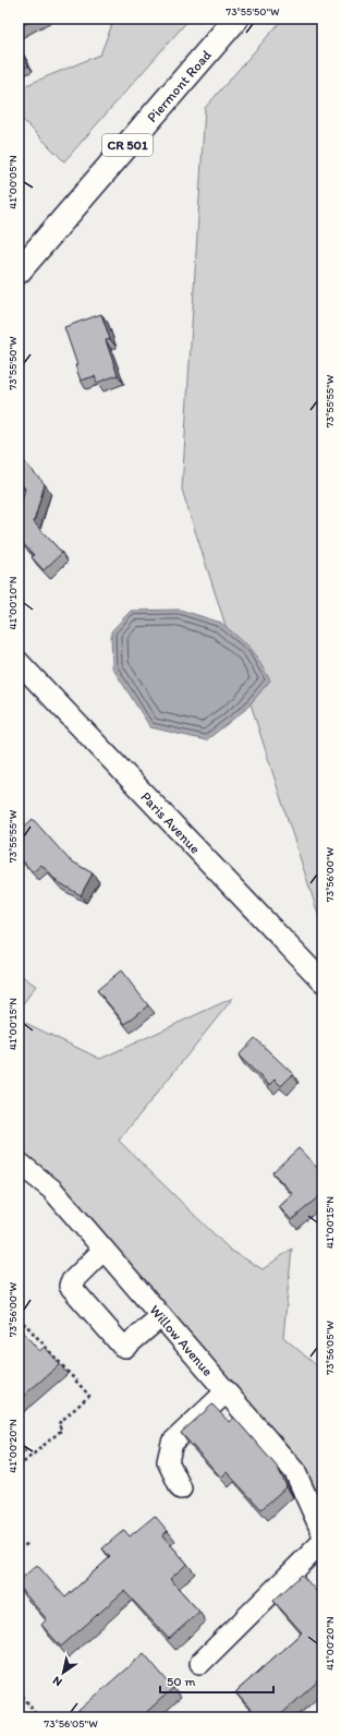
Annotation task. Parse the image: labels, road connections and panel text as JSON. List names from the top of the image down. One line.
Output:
{"streets":{"main road":["Piermont Road","CR 501"],"street":["Paris Avenue","Willow Avenue"]},"scale_bar":"50 m","north":"bottom left","coordinates":["73°55'50\"W","41°00'05\"N","73°55'55\"W","41°00'10\"N","73°56'00\"W","41°00'15\"N","73°56'05\"W","41°00'20\"N"]}
